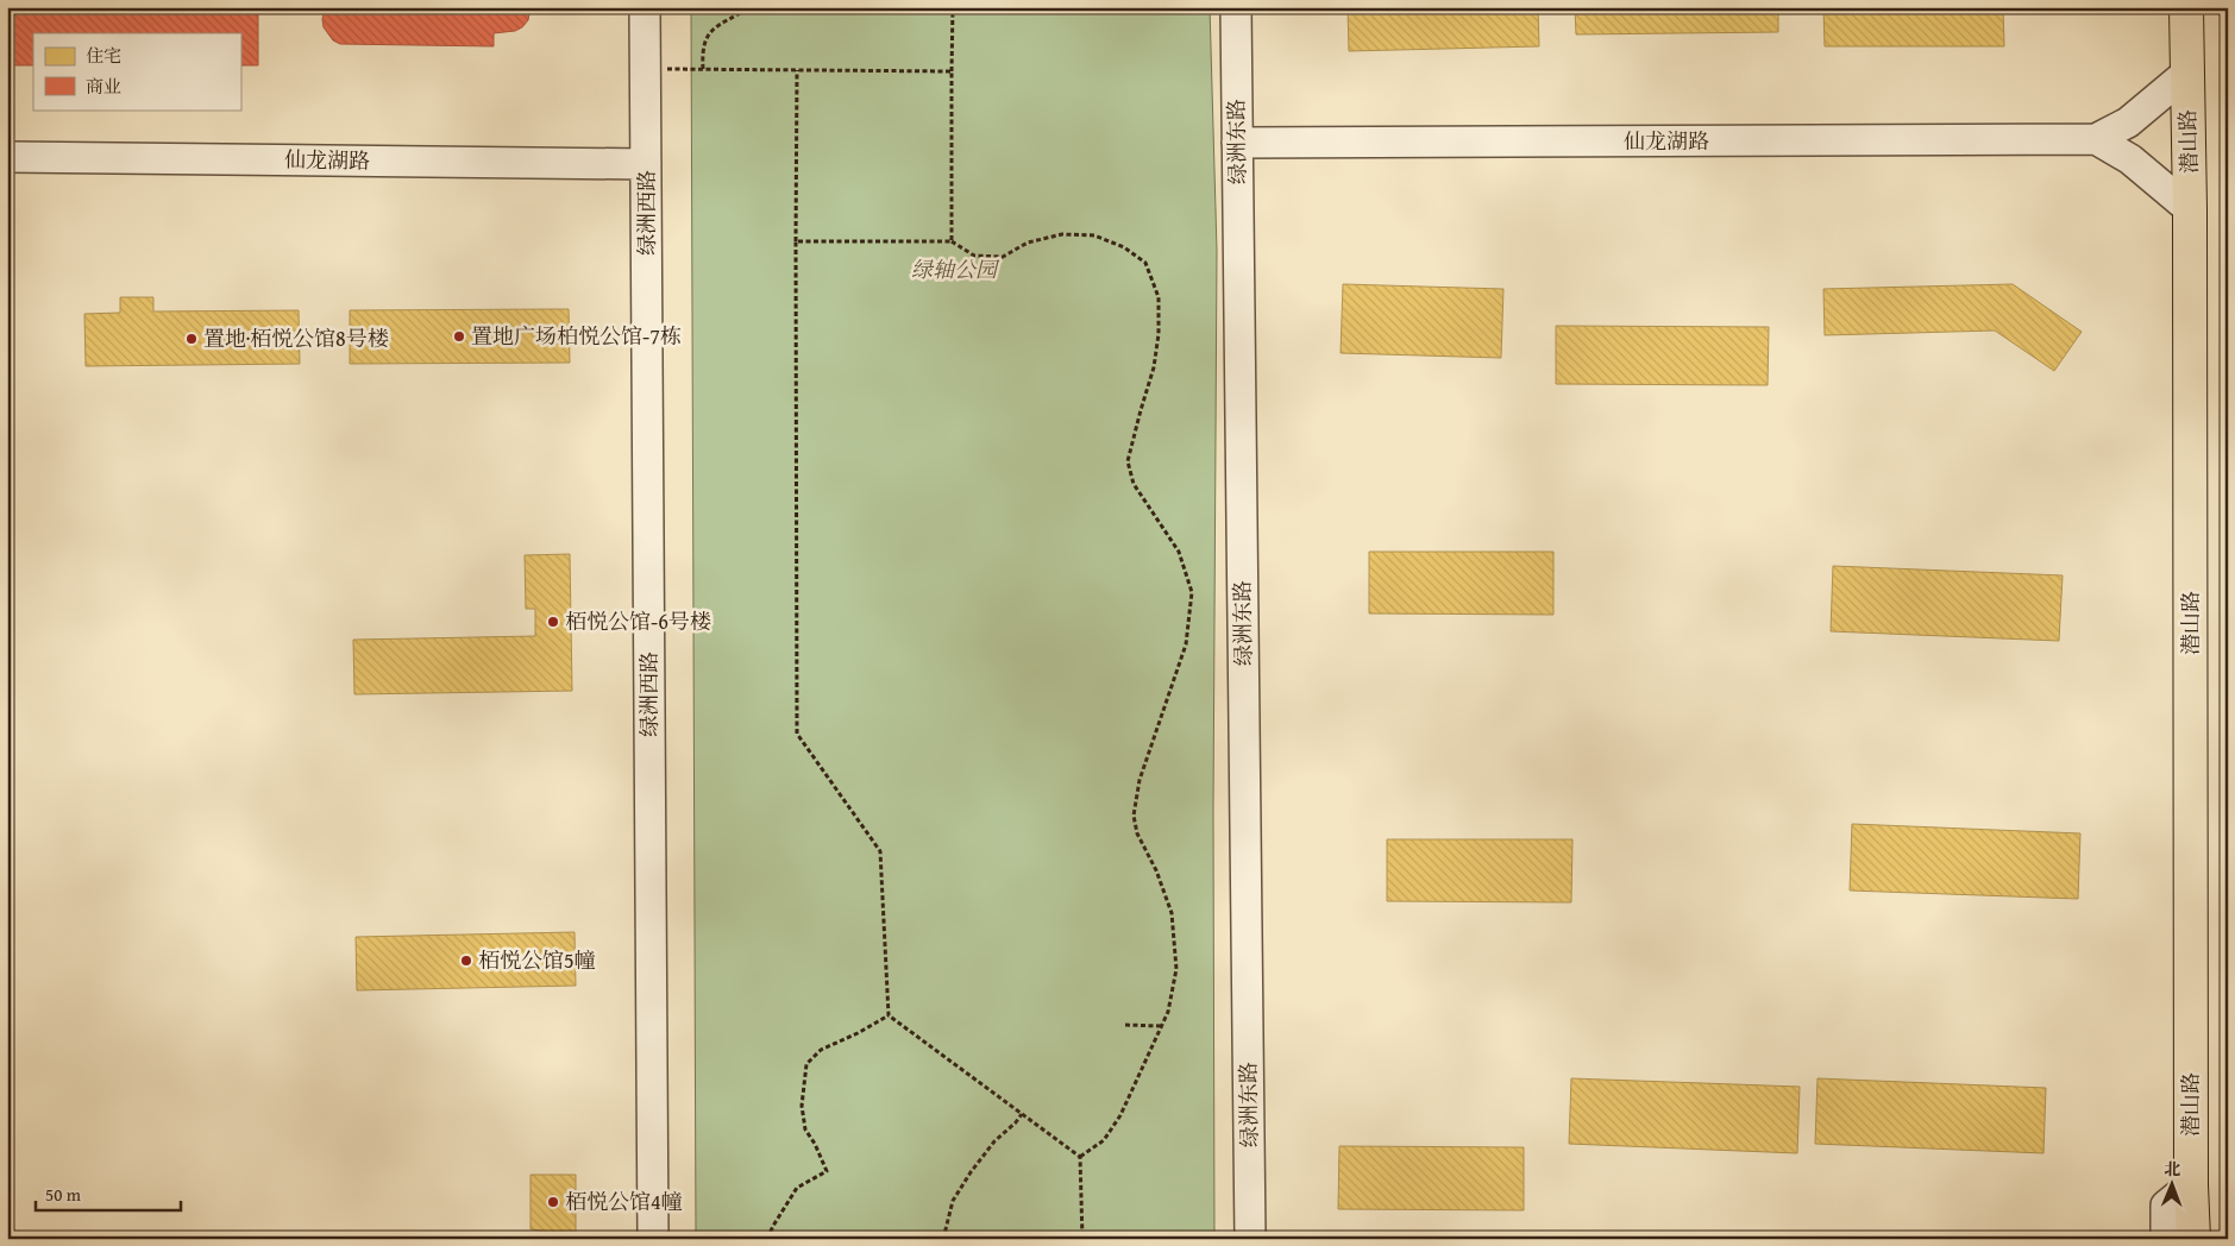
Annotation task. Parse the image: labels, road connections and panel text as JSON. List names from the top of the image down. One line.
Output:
{"streets":{"main road":["潜山路"],"street":["绿洲东路","仙龙湖路","绿洲西路"]},"crossings":[["绿洲东路","仙龙湖路"],["仙龙湖路","绿洲西路"]],"parks":["绿轴公园"],"places":["置地广场柏悦公馆-7栋","置地·栢悦公馆8号楼","栢悦公馆-6号楼","栢悦公馆5幢","栢悦公馆4幢"],"legend":["住宅","商业"],"scale_bar":"50 m","north":"top"}
